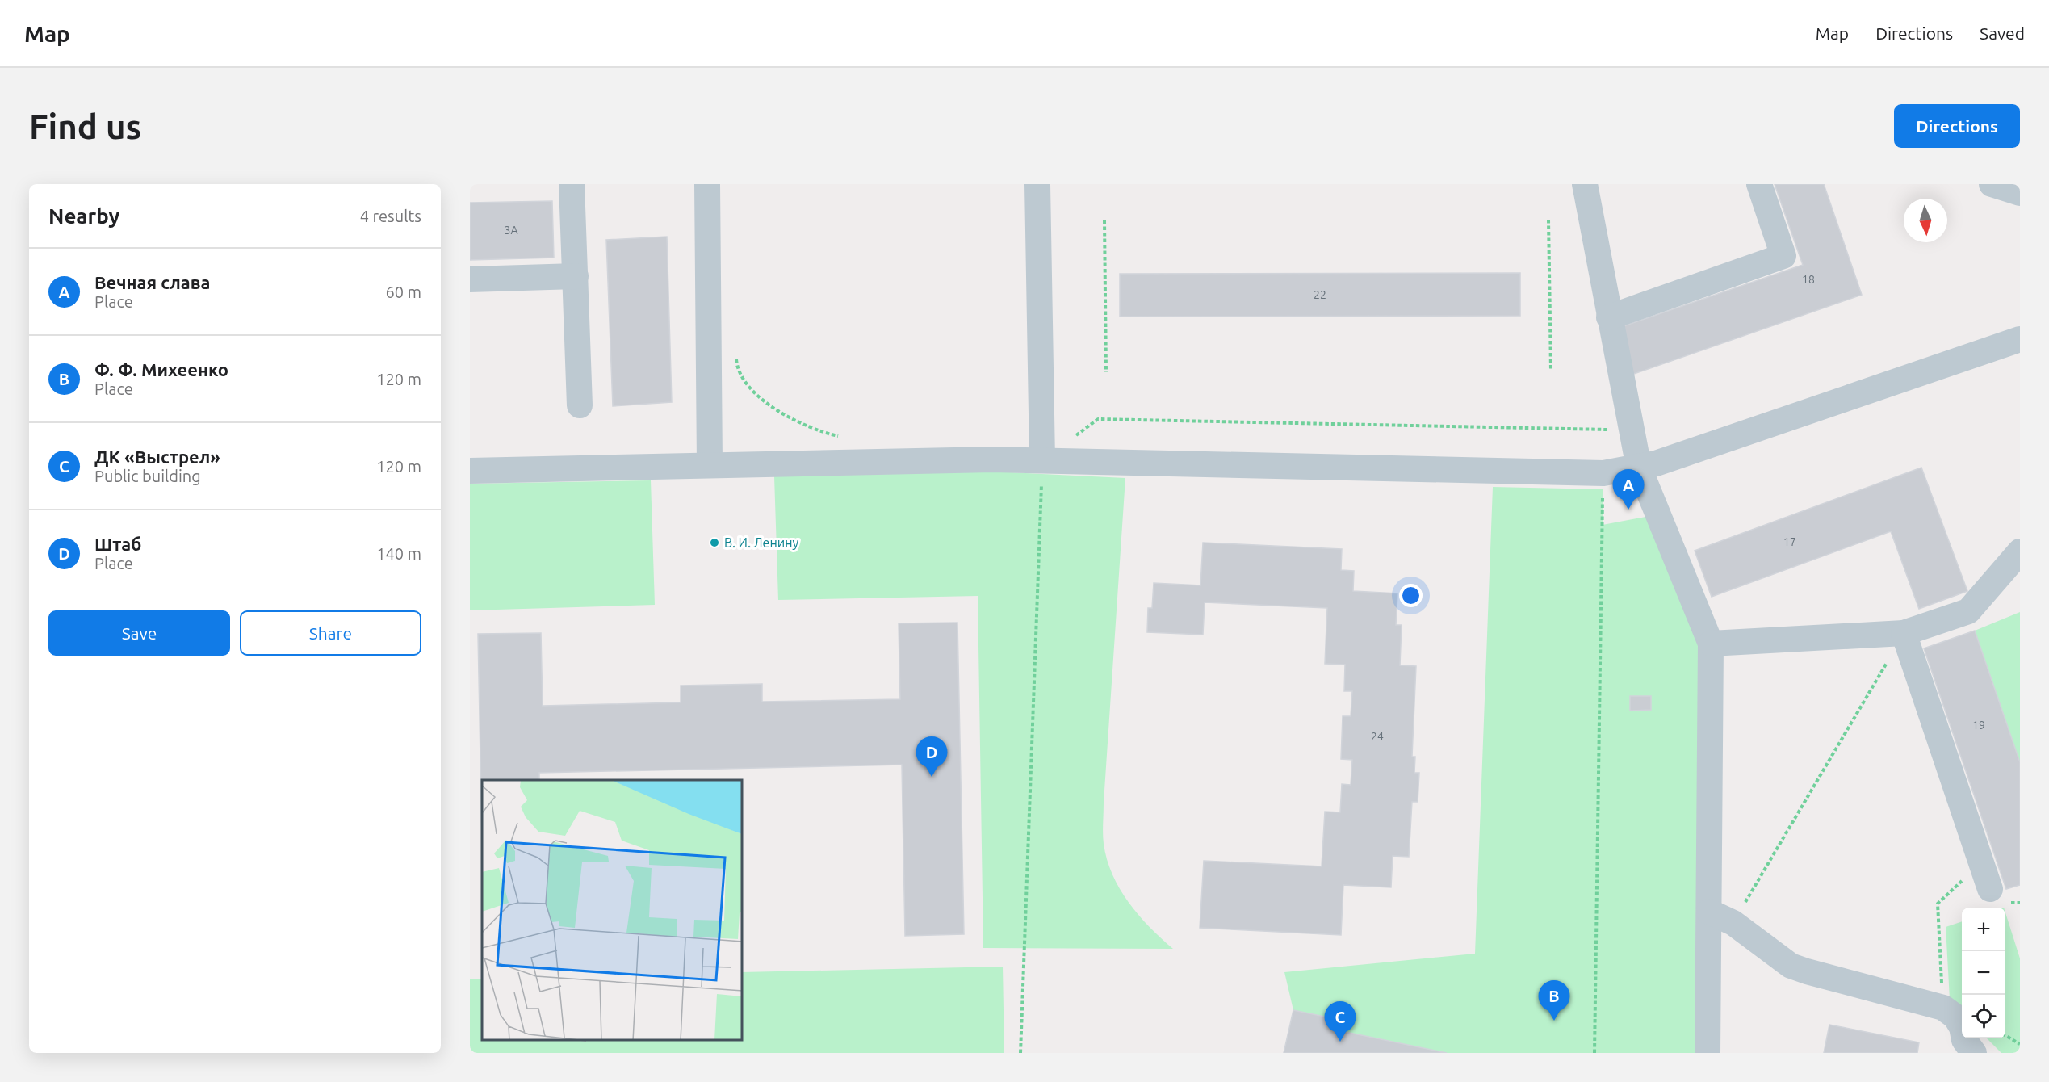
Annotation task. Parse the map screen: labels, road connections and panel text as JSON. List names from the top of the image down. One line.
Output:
{"places":["В. И. Ленину"],"house_numbers":["3А","18","22","17","19","24"],"north":"bottom","page":{"header":"Map","nav":["Map","Directions","Saved"],"buttons":["Directions",["Save","Share"]],"title":"Find us","heading":["Nearby","4 results"],"list":[{"mark":"A","name":"Вечная слава","note":"Place","value":"60 m"},{"mark":"B","name":"Ф. Ф. Михеенко","note":"Place","value":"120 m"},{"mark":"C","name":"ДК «Выстрел»","note":"Public building","value":"120 m"},{"mark":"D","name":"Штаб","note":"Place","value":"140 m"}],"pins":["A","D","B","C"],"map_buttons":["+","−"]}}
